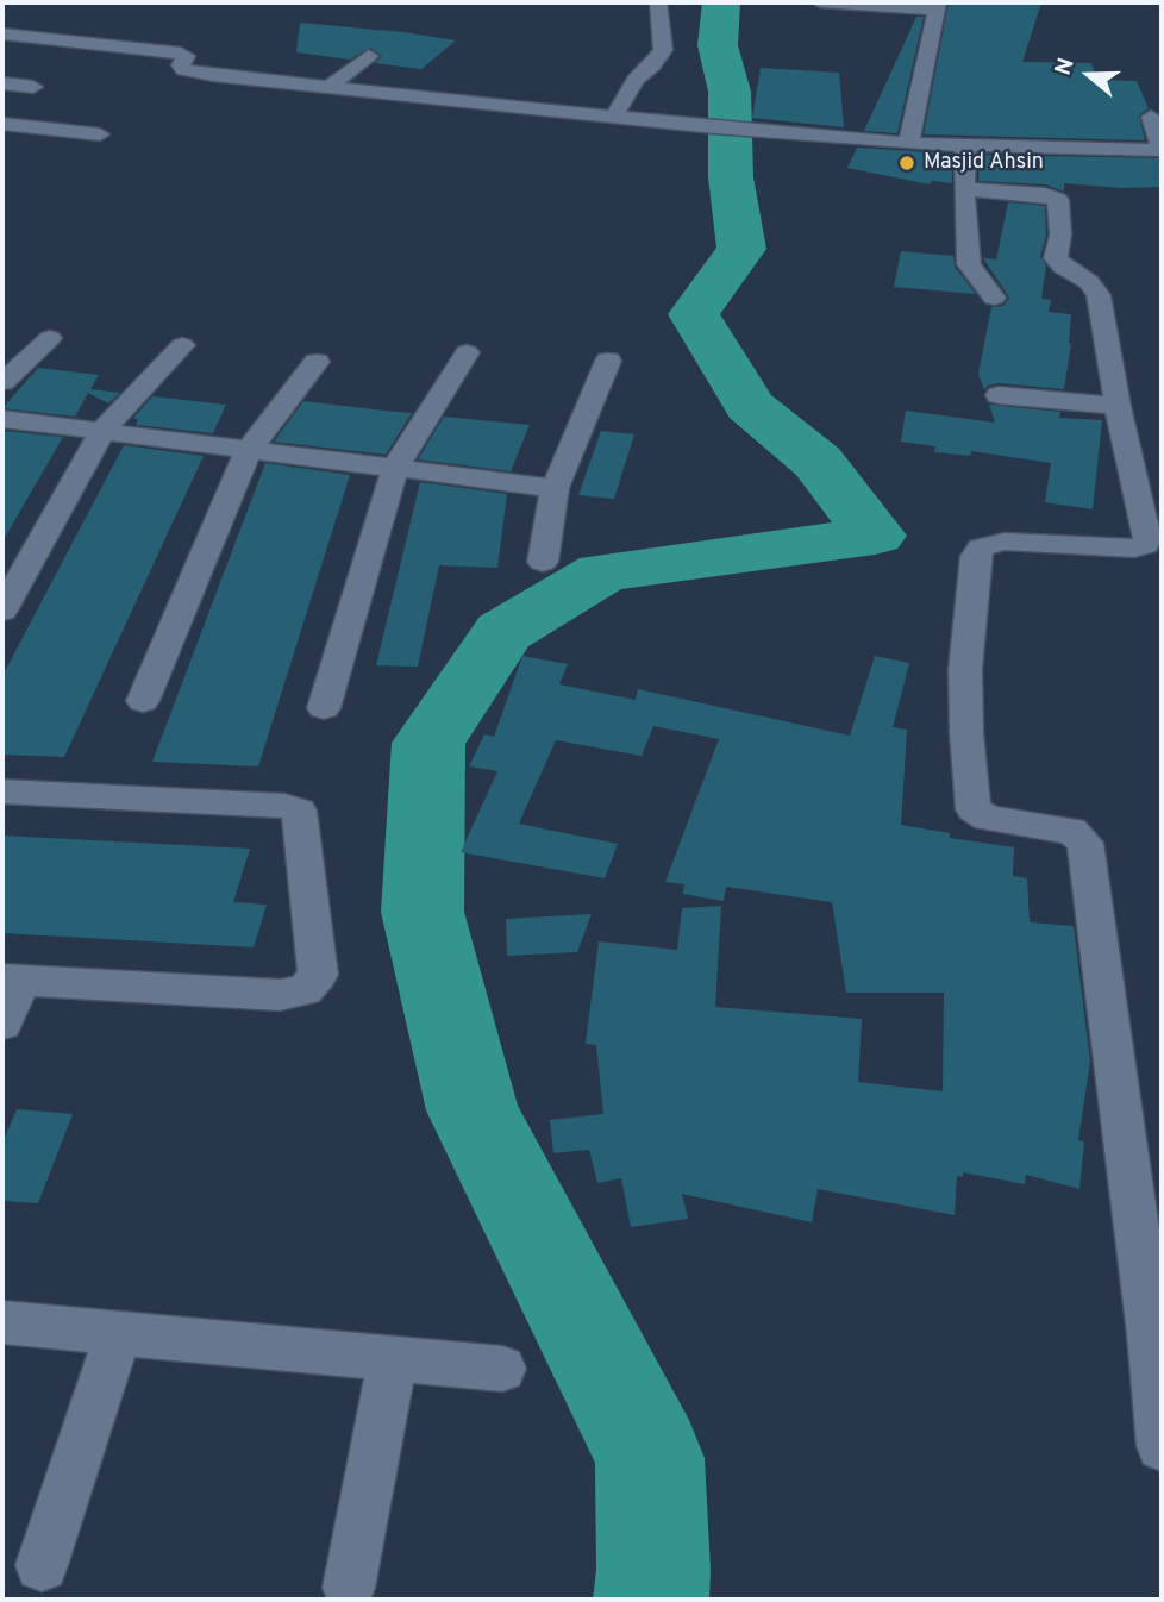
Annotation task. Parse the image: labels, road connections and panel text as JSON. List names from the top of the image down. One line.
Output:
{"places":["Masjid Ahsin"],"north":"left"}
